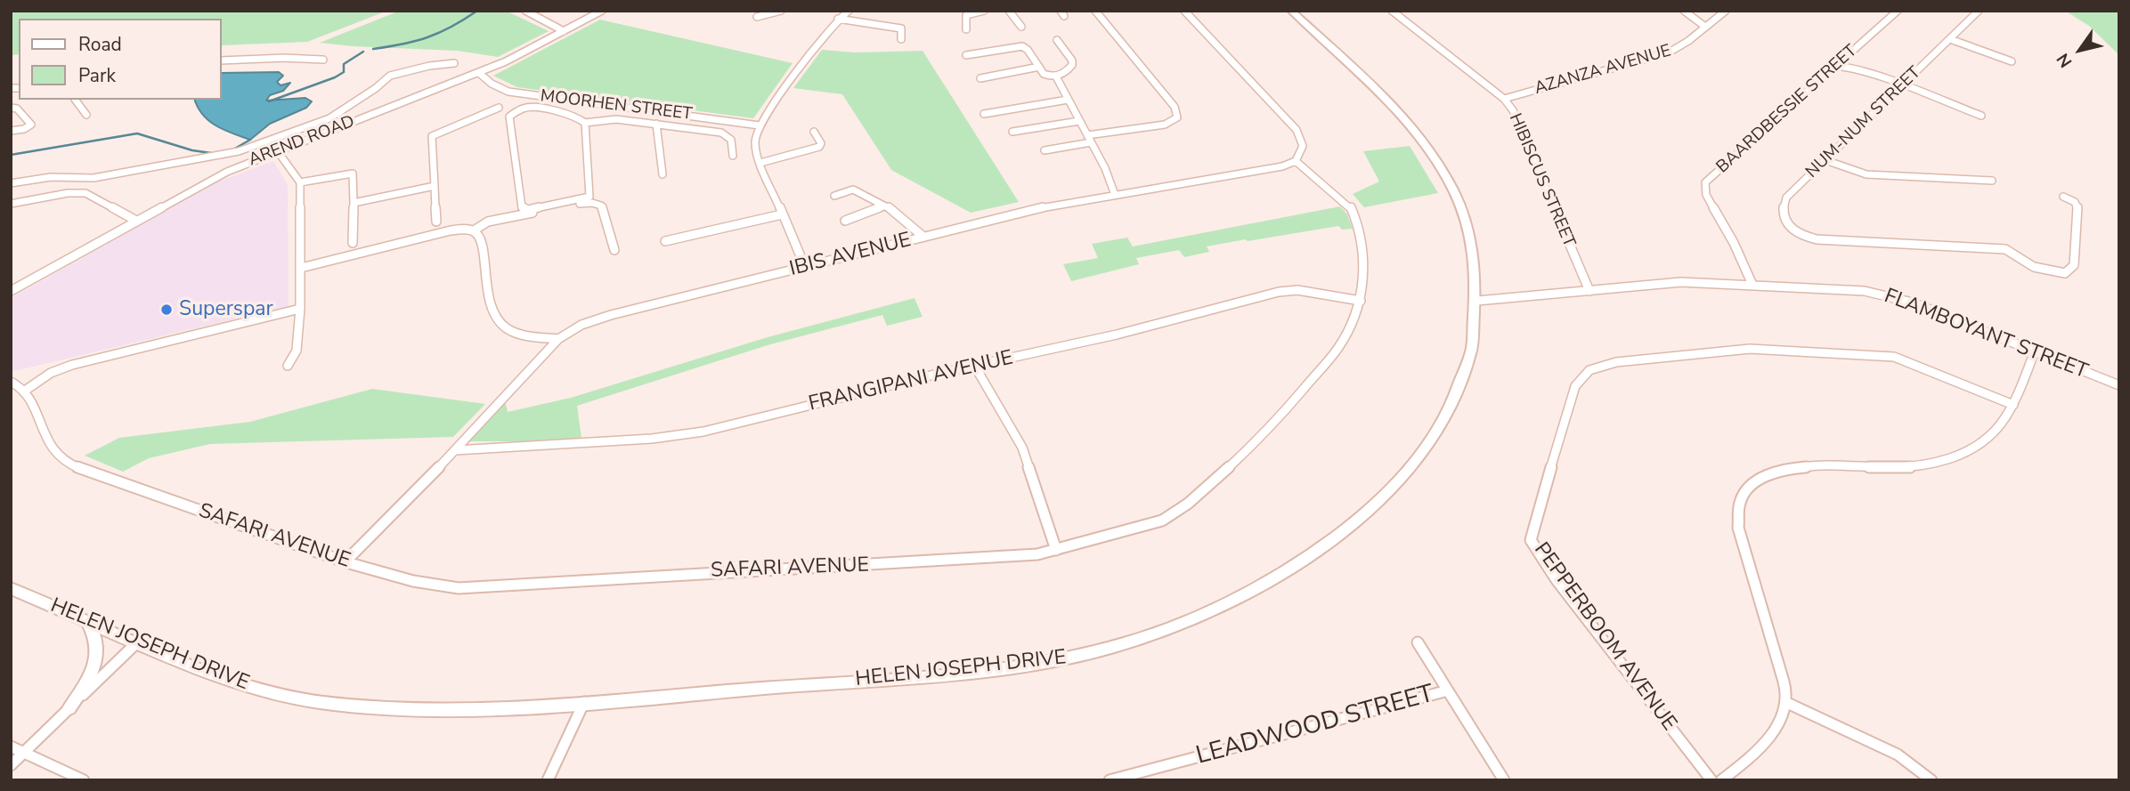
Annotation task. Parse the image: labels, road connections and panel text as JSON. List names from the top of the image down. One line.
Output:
{"streets":{"street":["AZANZA AVENUE","MOORHEN STREET","BAARDBESSIE STREET","NUM-NUM STREET","AREND ROAD","HIBISCUS STREET","IBIS AVENUE","FLAMBOYANT STREET","FRANGIPANI AVENUE","SAFARI AVENUE","PEPPERBOOM AVENUE","HELEN JOSEPH DRIVE","LEADWOOD STREET"]},"crossings":[["AZANZA AVENUE","HIBISCUS STREET"],["MOORHEN STREET","AREND ROAD"],["BAARDBESSIE STREET","FLAMBOYANT STREET"],["HIBISCUS STREET","FLAMBOYANT STREET"],["IBIS AVENUE","FRANGIPANI AVENUE"],["IBIS AVENUE","SAFARI AVENUE"],["FLAMBOYANT STREET","HELEN JOSEPH DRIVE"],["FRANGIPANI AVENUE","SAFARI AVENUE"]],"places":["Superspar"],"legend":["Road","Park"],"north":"bottom left"}
